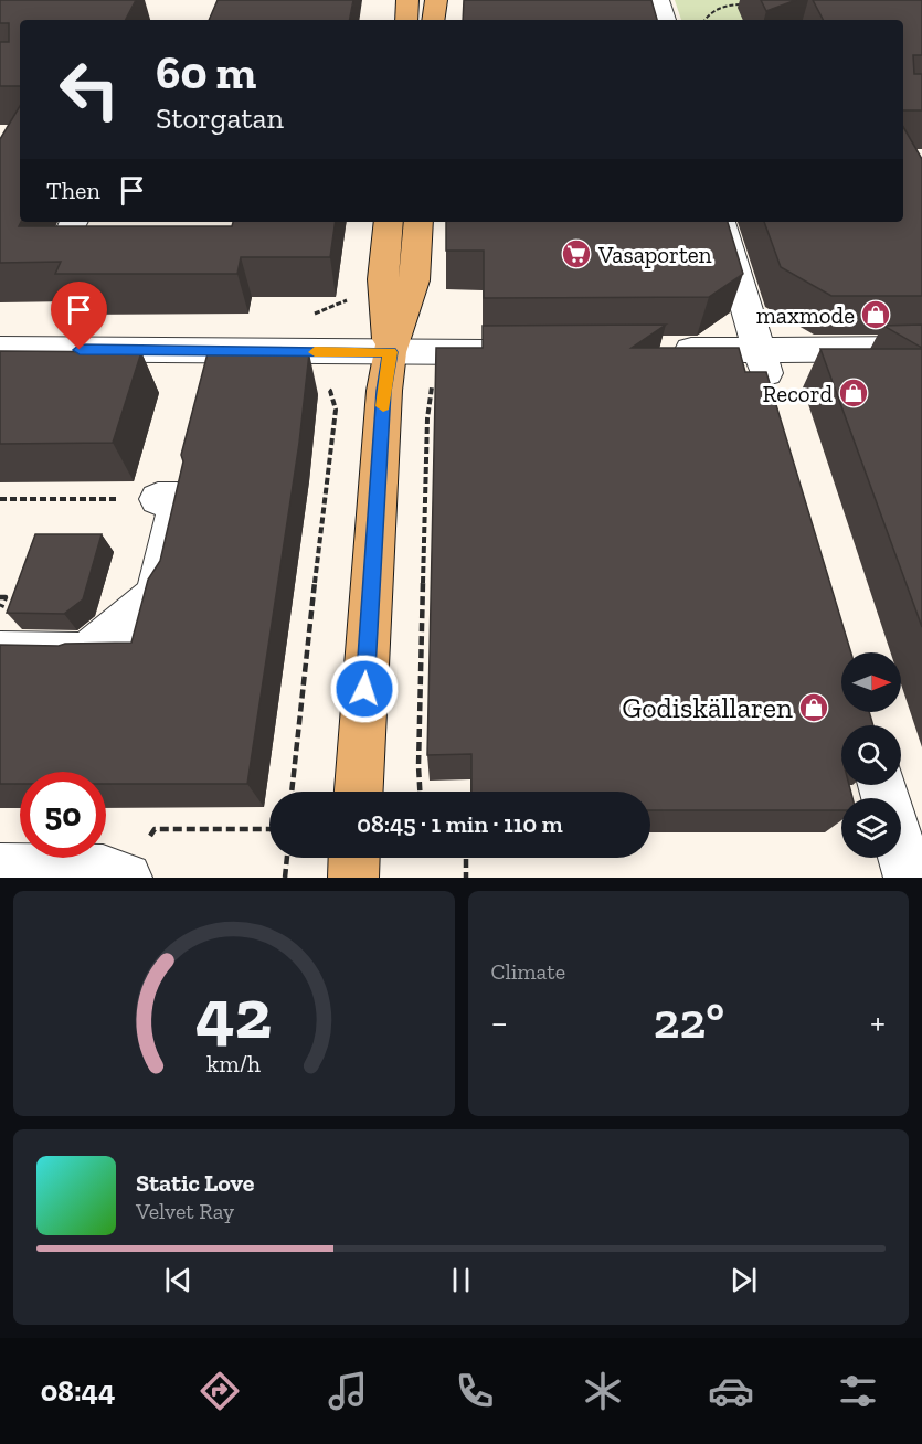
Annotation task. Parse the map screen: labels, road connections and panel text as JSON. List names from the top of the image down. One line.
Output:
{"places":{"supermarket":["Vasaporten"],"shop":["maxmode","Record","Godiskällaren"]},"north":"right","page":{"turn":["60 m","Storgatan"],"then":"Then","limit":"50","trip":"08:45 · 1 min · 110 m","tile":"Climate","heat":["−","22°","+"],"song":["Static Love","Velvet Ray"],"tabs":"08:44","gauge":["42","km/h"]}}
